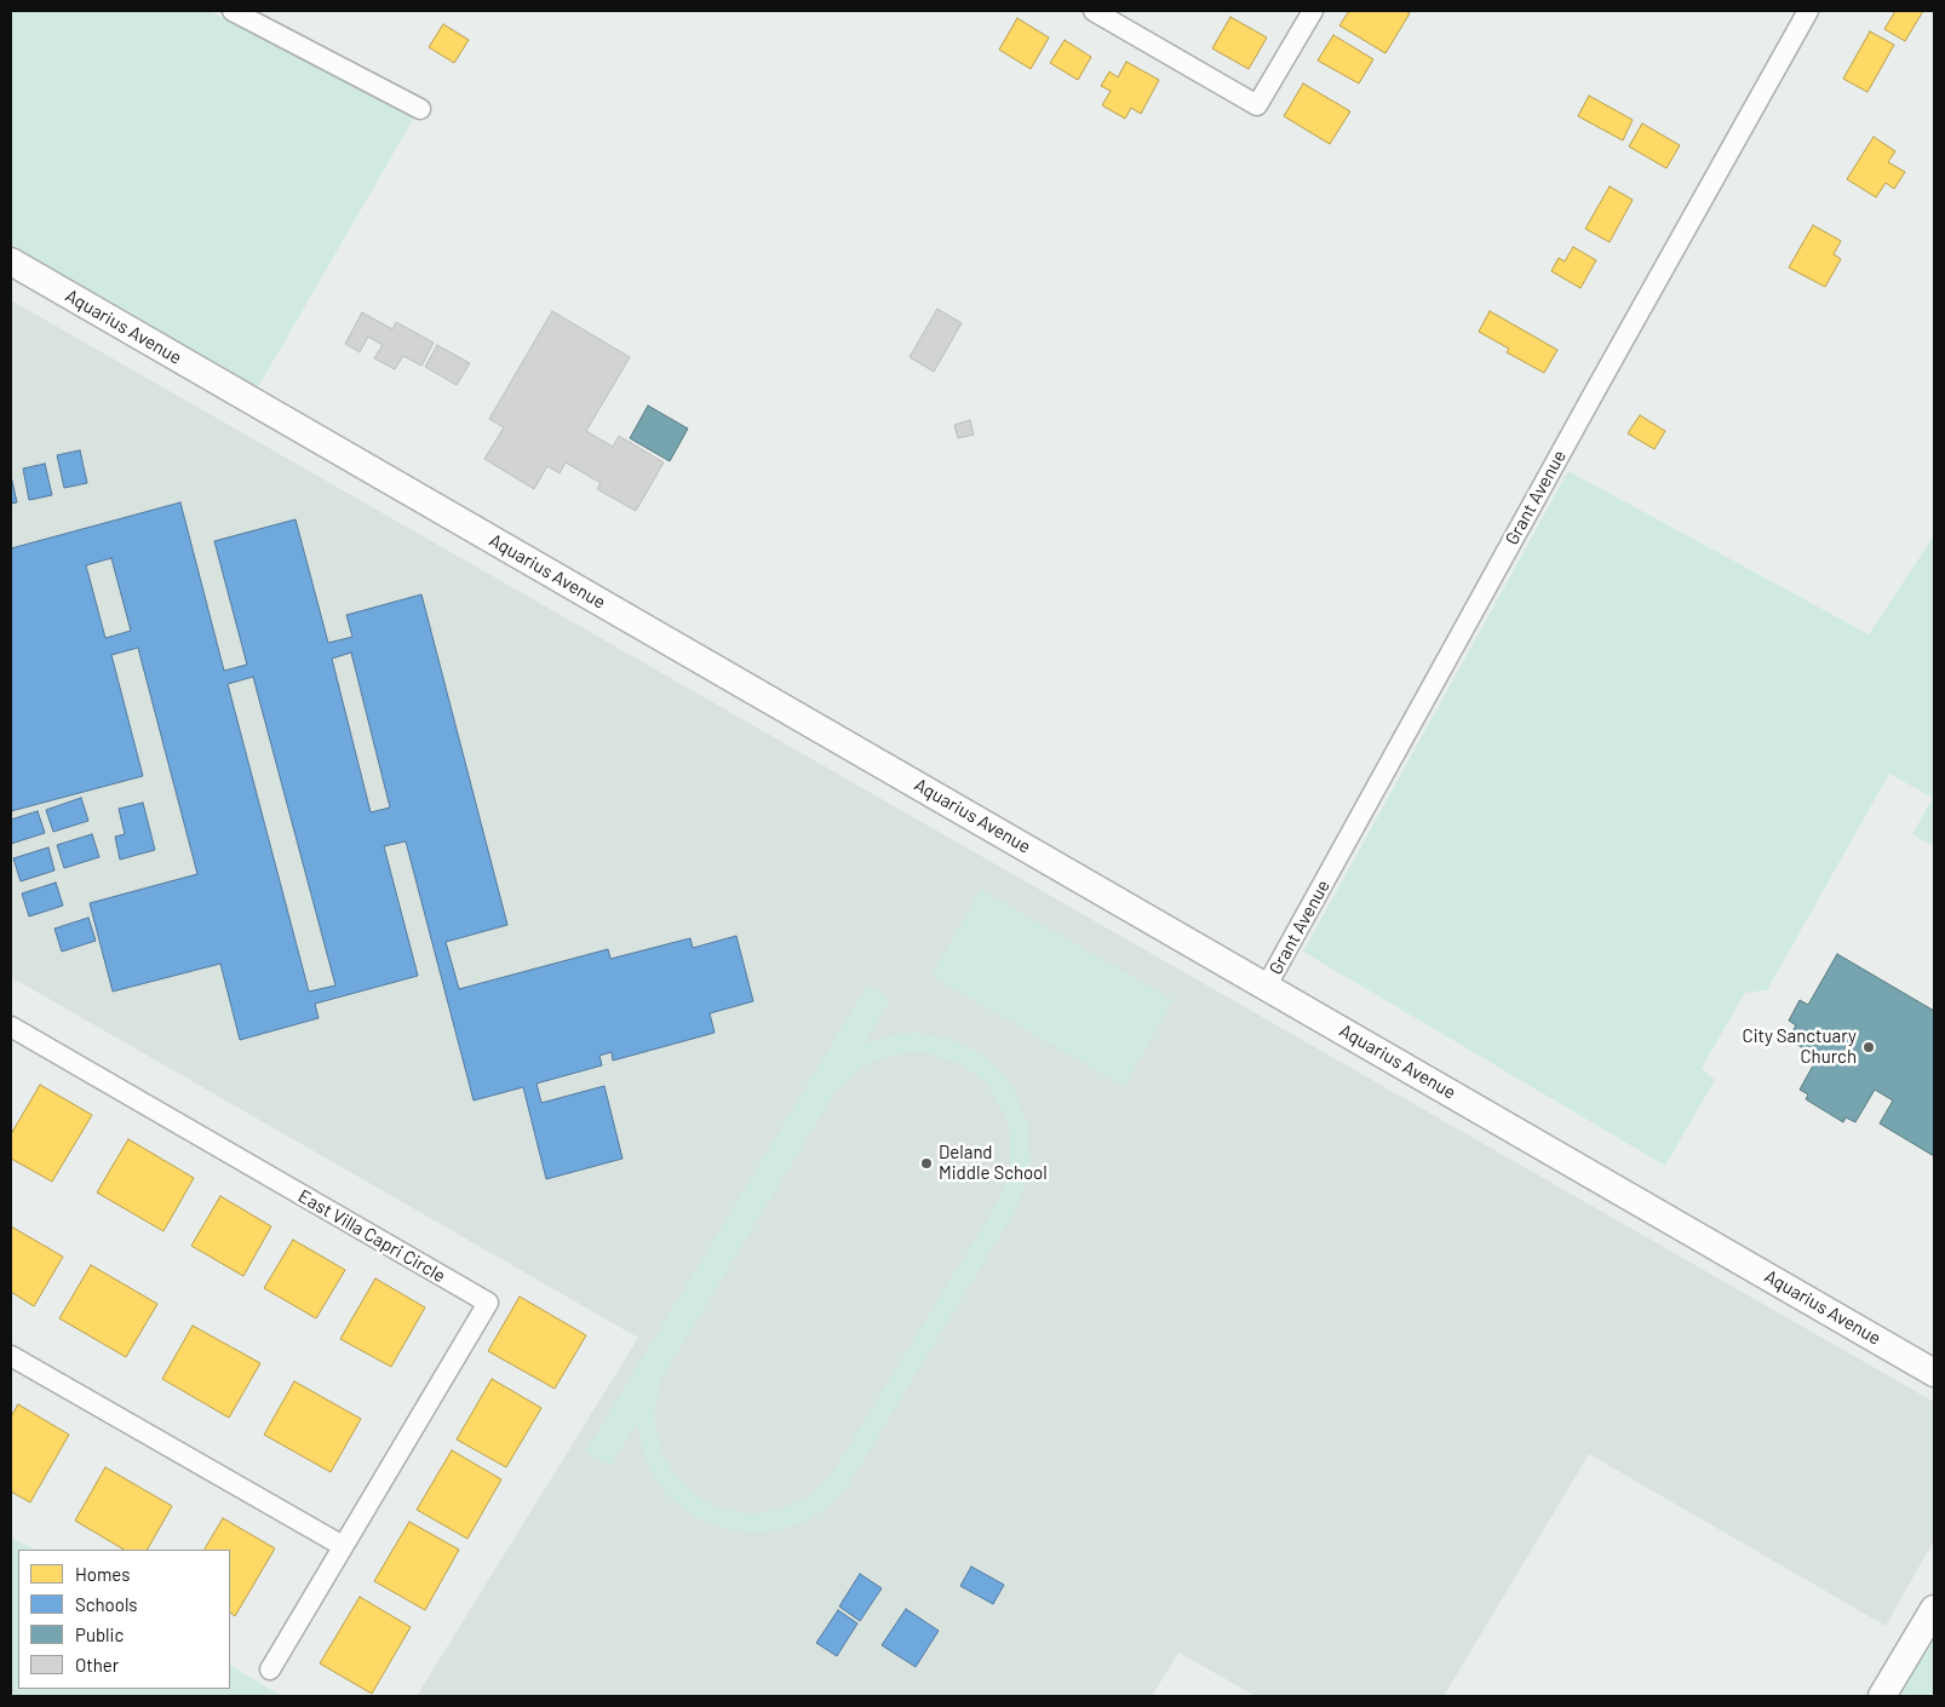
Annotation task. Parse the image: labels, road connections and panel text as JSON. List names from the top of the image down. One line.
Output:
{"streets":{"street":["Aquarius Avenue","Grant Avenue","East Villa Capri Circle"]},"crossings":[["Aquarius Avenue","Grant Avenue"]],"places":["City Sanctuary Church","Deland Middle School"],"legend":["Homes","Schools","Public","Other"]}
